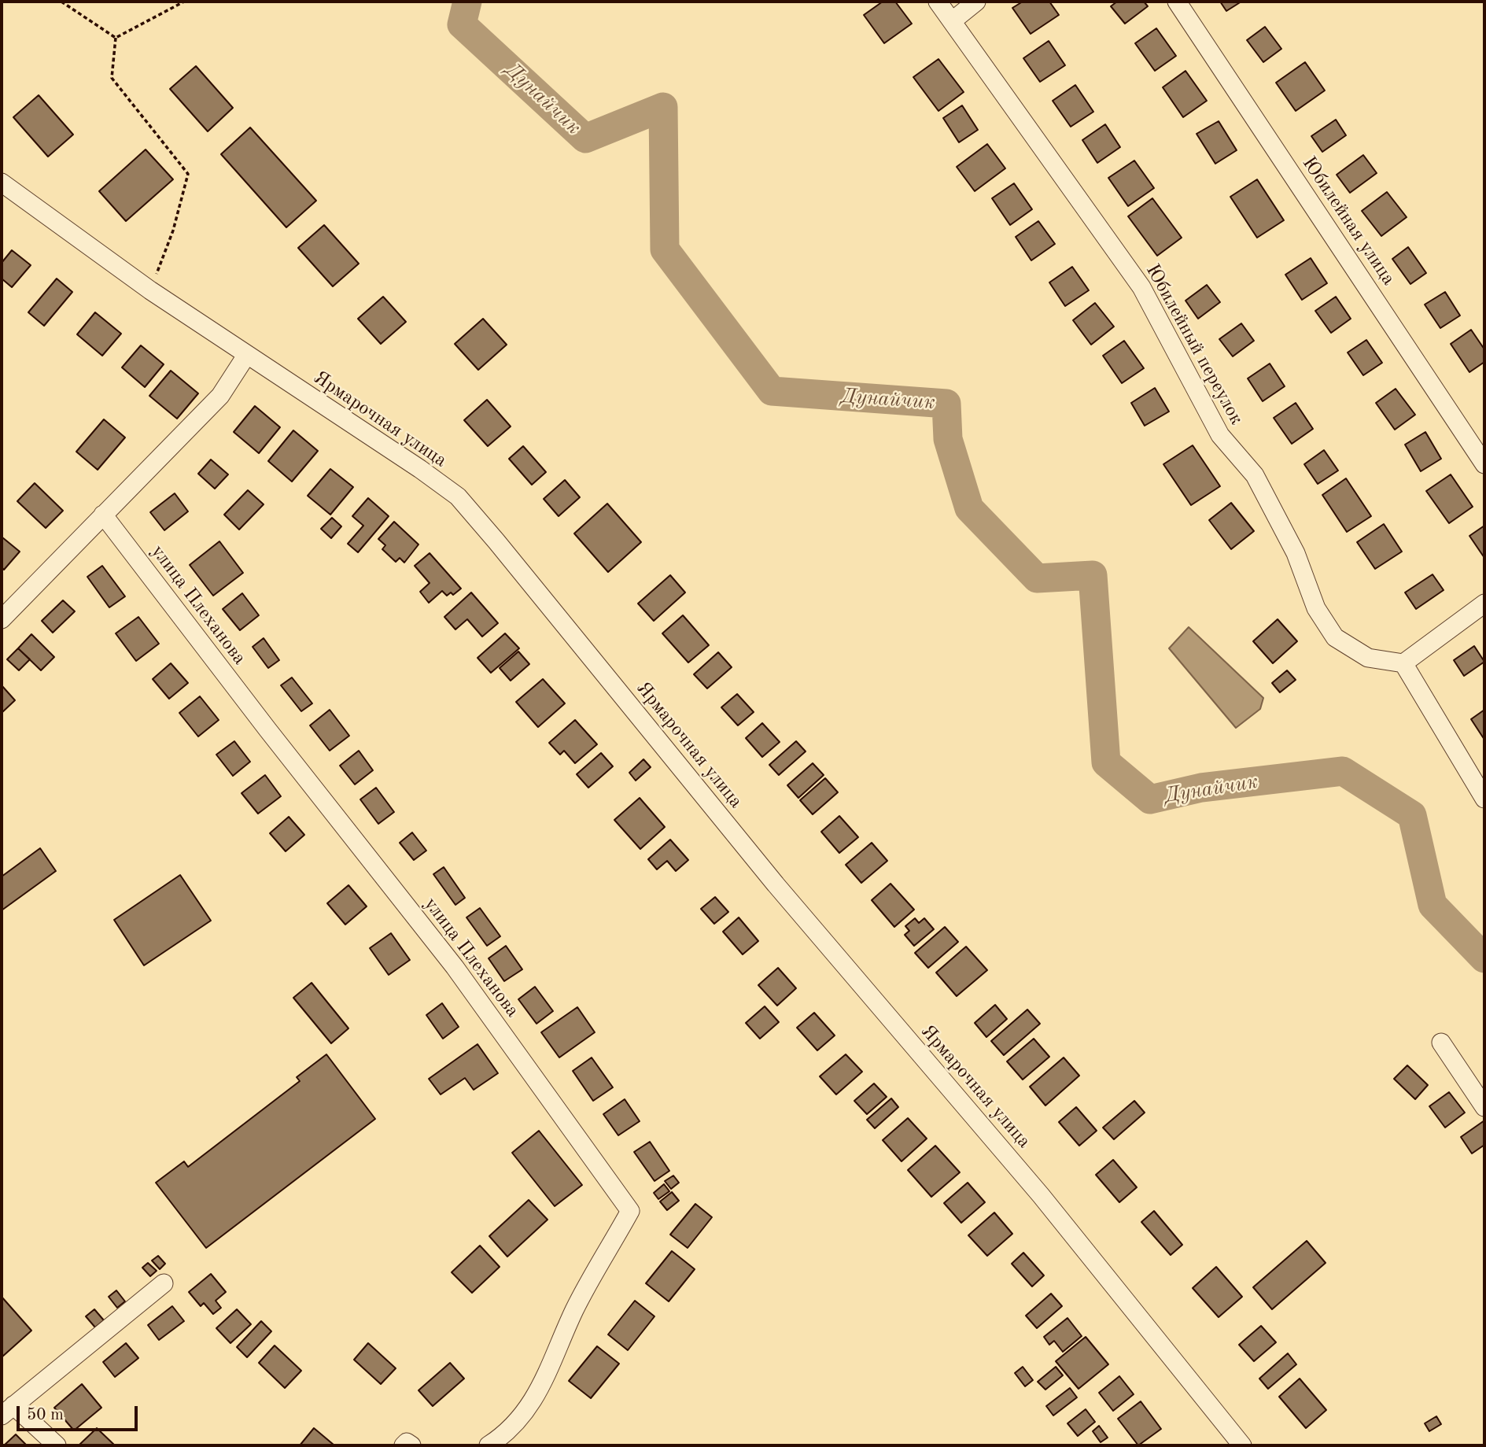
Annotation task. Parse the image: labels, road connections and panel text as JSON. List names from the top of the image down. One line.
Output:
{"streets":{"street":["Юбилейная улица","Юбилейный переулок","Ярмарочная улица","улица Плеханова"]},"water":["Дунайчик"],"scale_bar":"50 m"}
